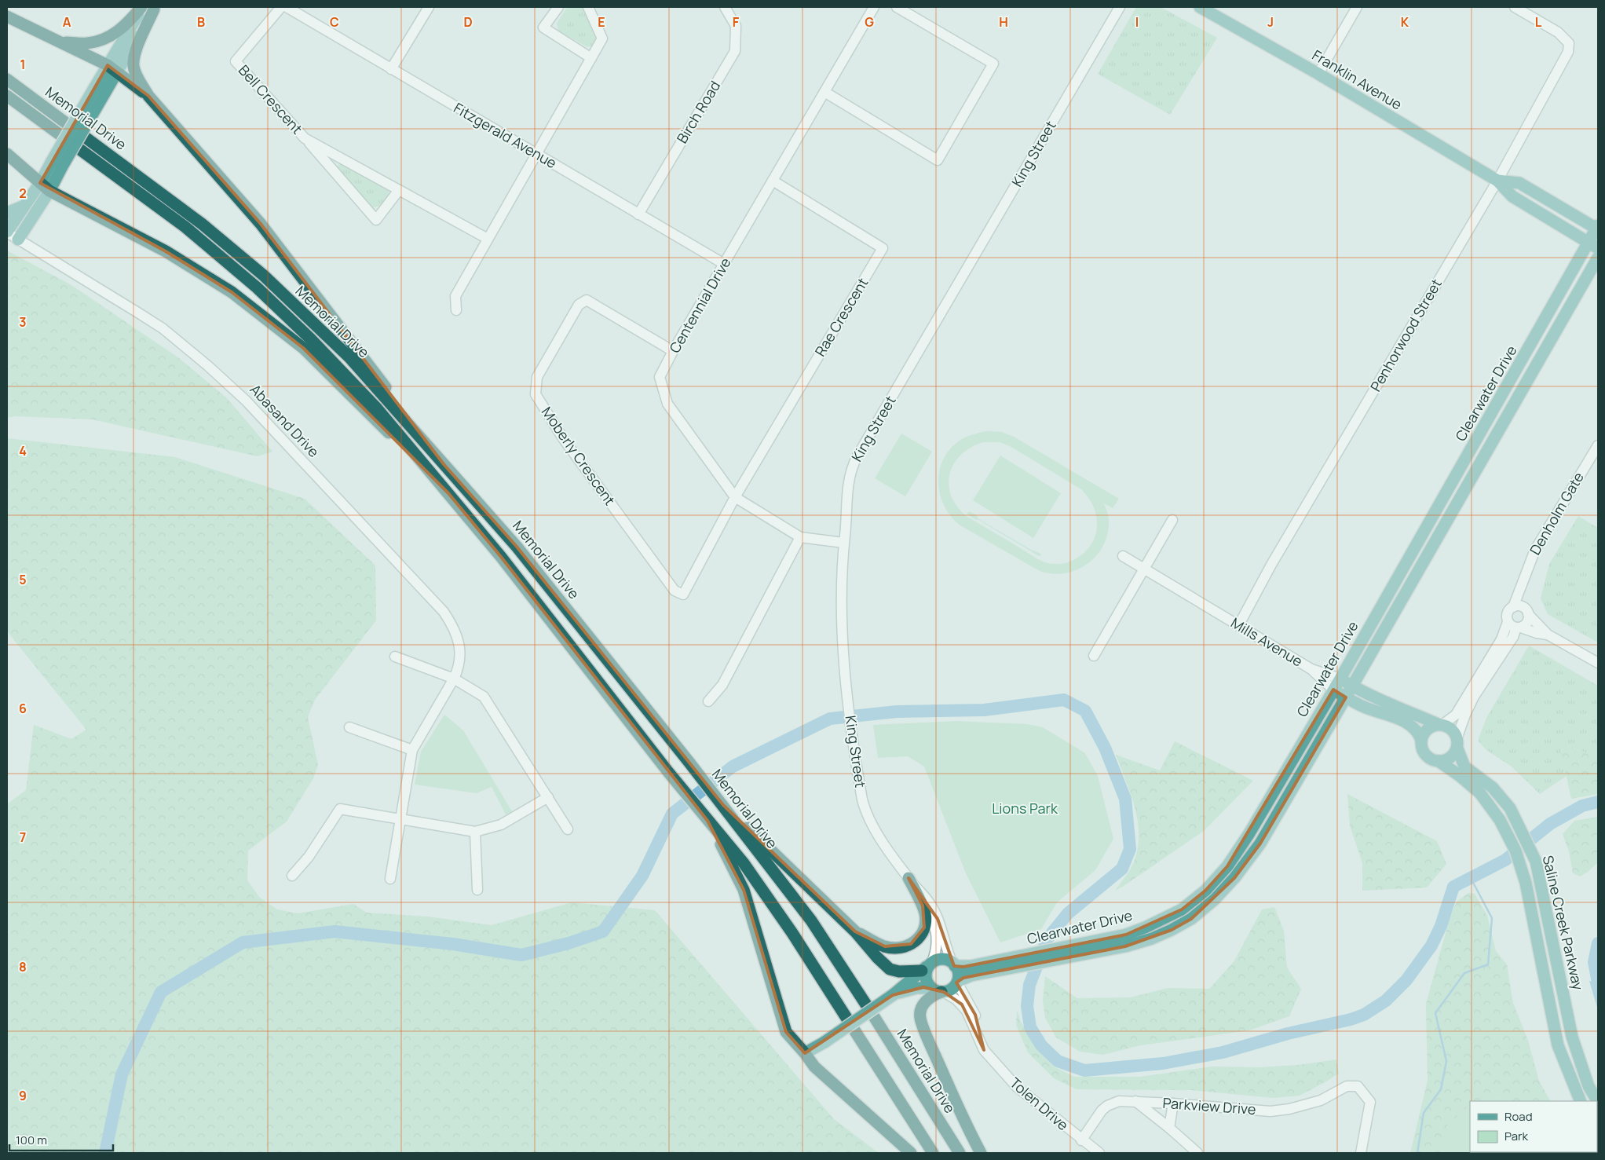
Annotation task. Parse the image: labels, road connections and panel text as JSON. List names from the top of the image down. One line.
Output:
{"streets":{"highway":["Memorial Drive"],"main road":["Franklin Avenue","Clearwater Drive","Saline Creek Parkway"],"street":["Bell Crescent","Birch Road","Fitzgerald Avenue","King Street","Centennial Drive","Rae Crescent","Penhorwood Street","Abasand Drive","Moberly Crescent","Denholm Gate","Mills Avenue","Tolen Drive","Parkview Drive"]},"crossings":[["Franklin Avenue","Penhorwood Street"],["Franklin Avenue","Clearwater Drive"],["Birch Road","Fitzgerald Avenue"],["Fitzgerald Avenue","Centennial Drive"],["King Street","Centennial Drive"],["King Street","Clearwater Drive"],["King Street","Tolen Drive"],["Centennial Drive","Rae Crescent"],["Centennial Drive","Moberly Crescent"],["Rae Crescent","Moberly Crescent"],["Penhorwood Street","Mills Avenue"],["Clearwater Drive","Mills Avenue"],["Clearwater Drive","Tolen Drive"],["Tolen Drive","Parkview Drive"]],"parks":["Lions Park"],"legend":["Road","Park"],"scale_bar":"100 m","grid":{"columns":["A","B","C","D","E","F","G","H","I","J","K","L"],"rows":["1","2","3","4","5","6","7","8","9"]}}
